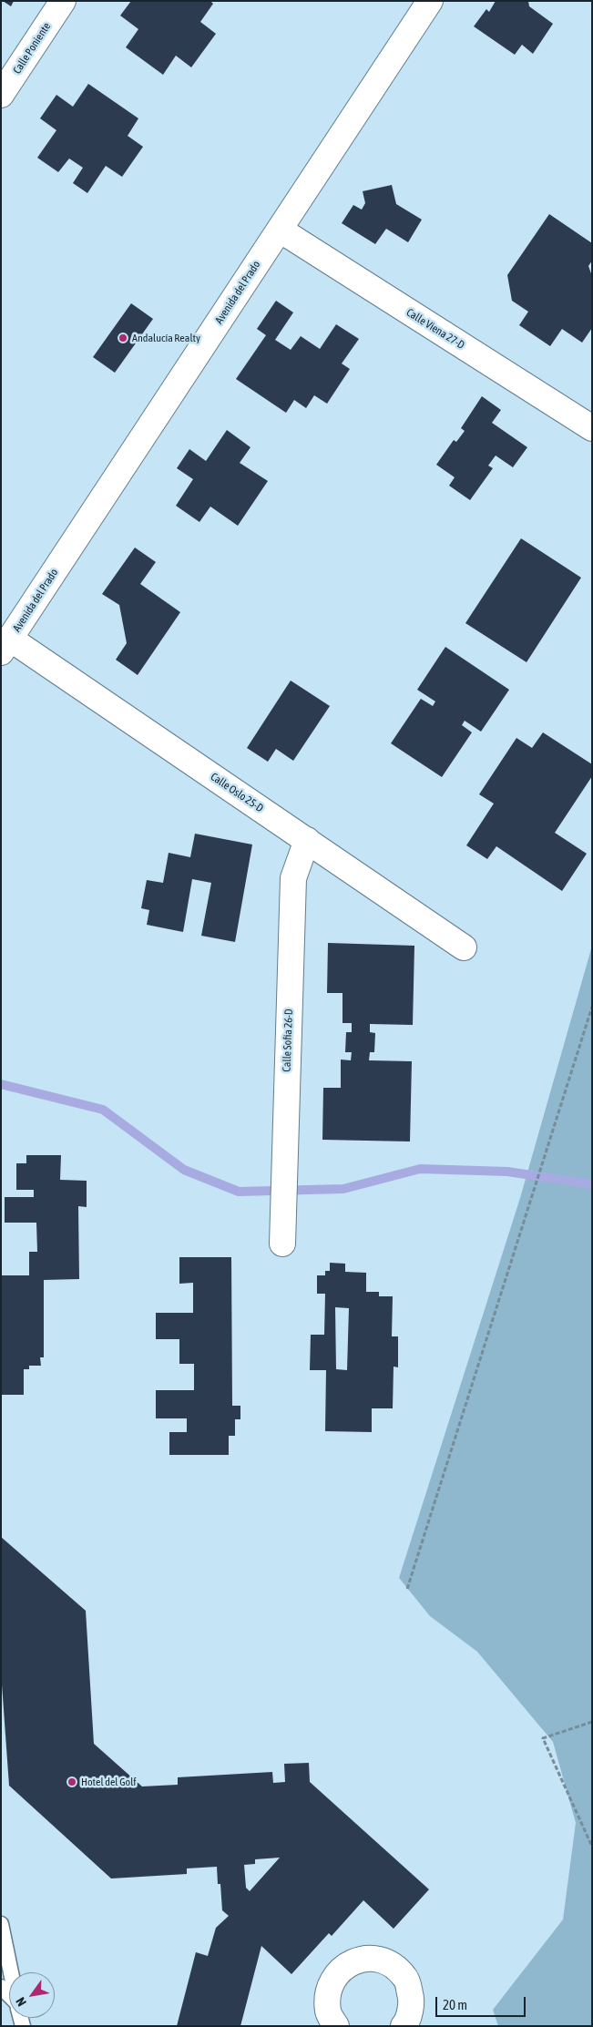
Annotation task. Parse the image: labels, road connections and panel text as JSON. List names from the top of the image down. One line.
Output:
{"streets":{"street":["Calle Poniente","Avenida del Prado","Calle Viena 27-D","Calle Oslo 25-D","Calle Sofia 26-D"]},"crossings":[["Avenida del Prado","Calle Viena 27-D"],["Avenida del Prado","Calle Oslo 25-D"],["Calle Oslo 25-D","Calle Sofia 26-D"]],"places":["Andalucía Realty","Hotel del Golf"],"scale_bar":"20 m","north":"bottom left"}
